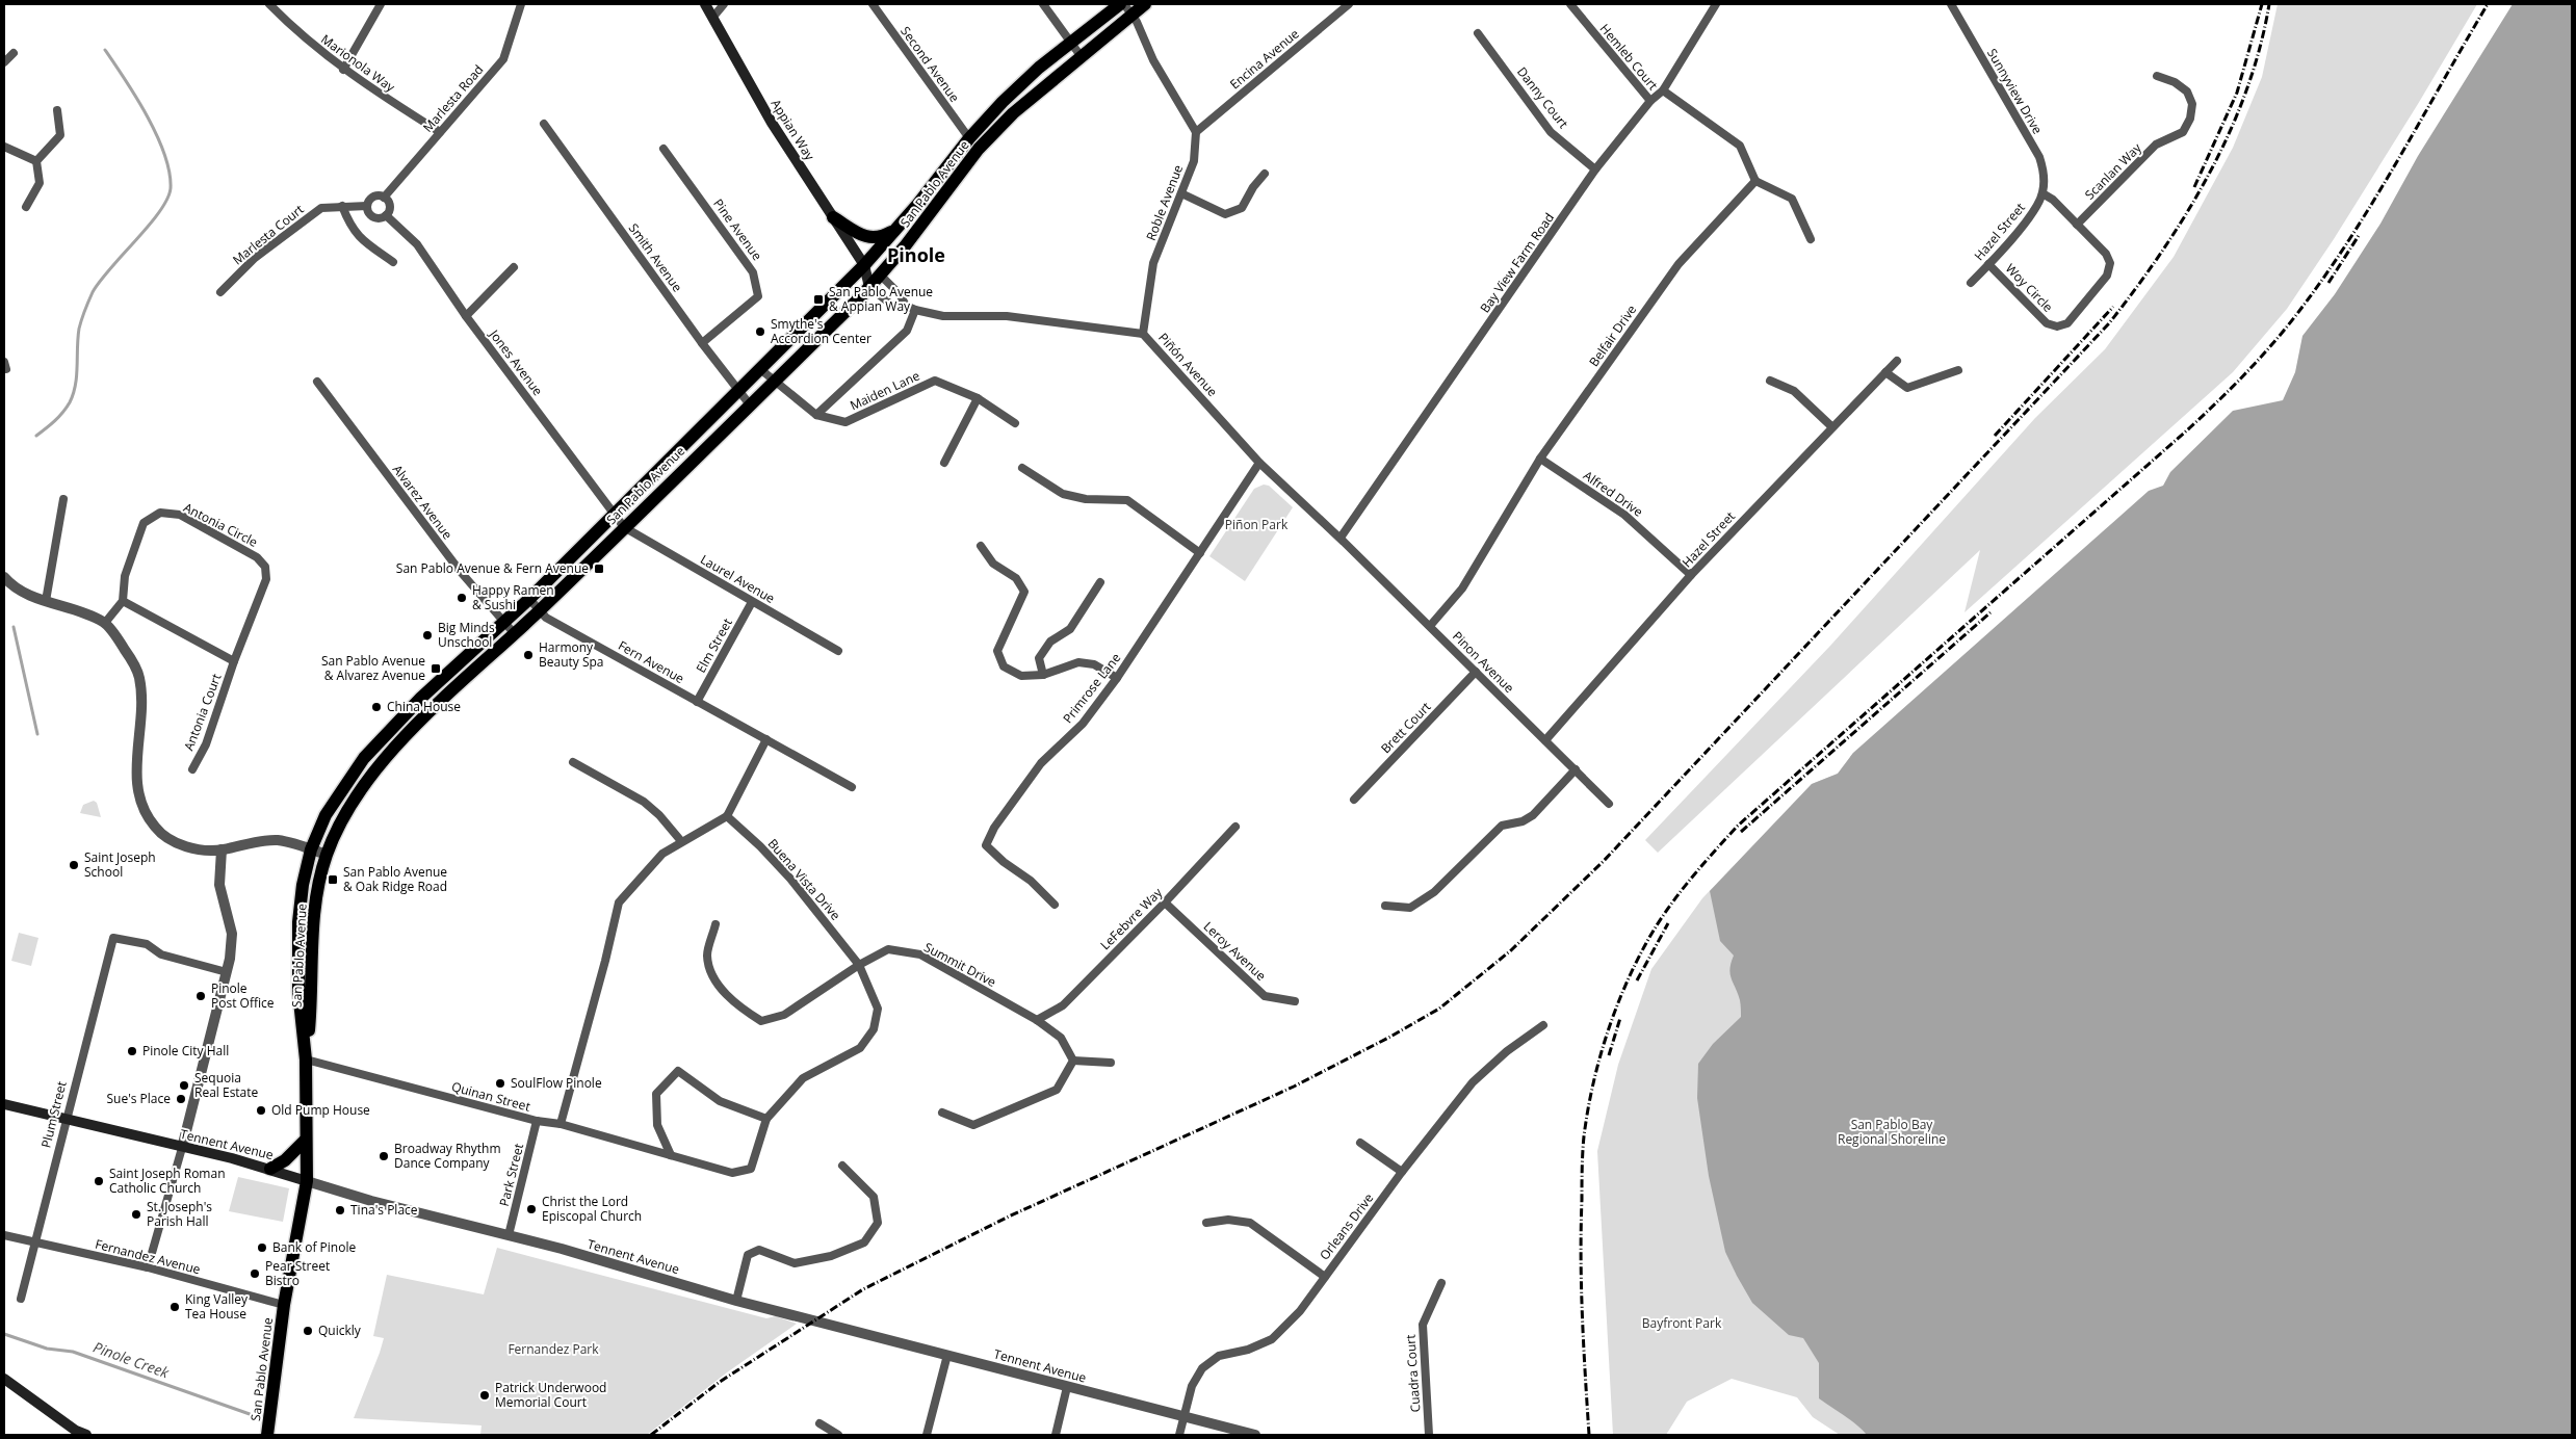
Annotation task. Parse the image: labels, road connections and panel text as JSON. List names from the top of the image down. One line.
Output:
{"streets":{"main road":["Appian Way","San Pablo Avenue","Tennent Avenue"],"street":["Hemleb Court","Encina Avenue","Marionola Way","Second Avenue","Sunnyview Drive","Danny Court","Marlesta Road","Scanlan Way","Roble Avenue","Pine Avenue","Hazel Street","Marlesta Court","Smith Avenue","Bay View Farm Road","Woy Circle","Belfair Drive","Jones Avenue","Piñón Avenue","Maiden Lane","Alfred Drive","Alvarez Avenue","Antonia Circle","Laurel Avenue","Elm Street","Fern Avenue","Pinon Avenue","Primrose Lane","Antonia Court","Brett Court","Buena Vista Drive","LeFebvre Way","Leroy Avenue","Summit Drive","Quinan Street","Plum Street","Park Street","Orleans Drive","Fernandez Avenue","Cuadra Court"]},"crossings":[["Hemleb Court","Bay View Farm Road"],["Encina Avenue","Roble Avenue"],["Marionola Way","Marlesta Road"],["Second Avenue","San Pablo Avenue"],["Sunnyview Drive","Hazel Street"],["Sunnyview Drive","Woy Circle"],["Danny Court","Bay View Farm Road"],["Marlesta Road","Marlesta Court"],["Marlesta Road","Jones Avenue"],["Appian Way","San Pablo Avenue"],["Appian Way","Piñón Avenue"],["Scanlan Way","Woy Circle"],["San Pablo Avenue","Smith Avenue"],["San Pablo Avenue","Jones Avenue"],["San Pablo Avenue","Piñón Avenue"],["San Pablo Avenue","Maiden Lane"],["San Pablo Avenue","Alvarez Avenue"],["San Pablo Avenue","Laurel Avenue"],["San Pablo Avenue","Fern Avenue"],["San Pablo Avenue","Quinan Street"],["San Pablo Avenue","Tennent Avenue"],["San Pablo Avenue","Fernandez Avenue"],["Roble Avenue","Piñón Avenue"],["Pine Avenue","Smith Avenue"],["Hazel Street","Woy Circle"],["Hazel Street","Alfred Drive"],["Hazel Street","Pinon Avenue"],["Marlesta Court","Jones Avenue"],["Bay View Farm Road","Piñón Avenue"],["Bay View Farm Road","Pinon Avenue"],["Belfair Drive","Alfred Drive"],["Belfair Drive","Pinon Avenue"],["Jones Avenue","Laurel Avenue"],["Piñón Avenue","Maiden Lane"],["Piñón Avenue","Pinon Avenue"],["Piñón Avenue","Primrose Lane"],["Antonia Circle","Antonia Court"],["Laurel Avenue","Elm Street"],["Elm Street","Fern Avenue"],["Pinon Avenue","Brett Court"],["Buena Vista Drive","Summit Drive"],["Buena Vista Drive","Quinan Street"],["LeFebvre Way","Leroy Avenue"],["LeFebvre Way","Summit Drive"],["Quinan Street","Park Street"],["Plum Street","Tennent Avenue"],["Plum Street","Fernandez Avenue"],["Tennent Avenue","Park Street"],["Tennent Avenue","Orleans Drive"]],"districts":["Pinole"],"water":["Pinole Creek"],"parks":["Piñon Park","San Pablo Bay Regional Shoreline","Bayfront Park","Fernandez Park"],"places":{"transit":["San Pablo Avenue & Appian Way","San Pablo Avenue & Fern Avenue","San Pablo Avenue & Alvarez Avenue","San Pablo Avenue & Oak Ridge Road"],"other":["Smythe's Accordion Center","Happy Ramen & Sushi","Big Minds Unschool","Harmony Beauty Spa","China House","Saint Joseph School","Pinole Post Office","Pinole City Hall","SoulFlow Pinole","Sequoia Real Estate","Sue's Place","Old Pump House","Broadway Rhythm Dance Company","Saint Joseph Roman Catholic Church","Christ the Lord Episcopal Church","Tina's Place","St. Joseph's Parish Hall","Bank of Pinole","Pear Street Bistro","King Valley Tea House","Quickly","Patrick Underwood Memorial Court"]}}
